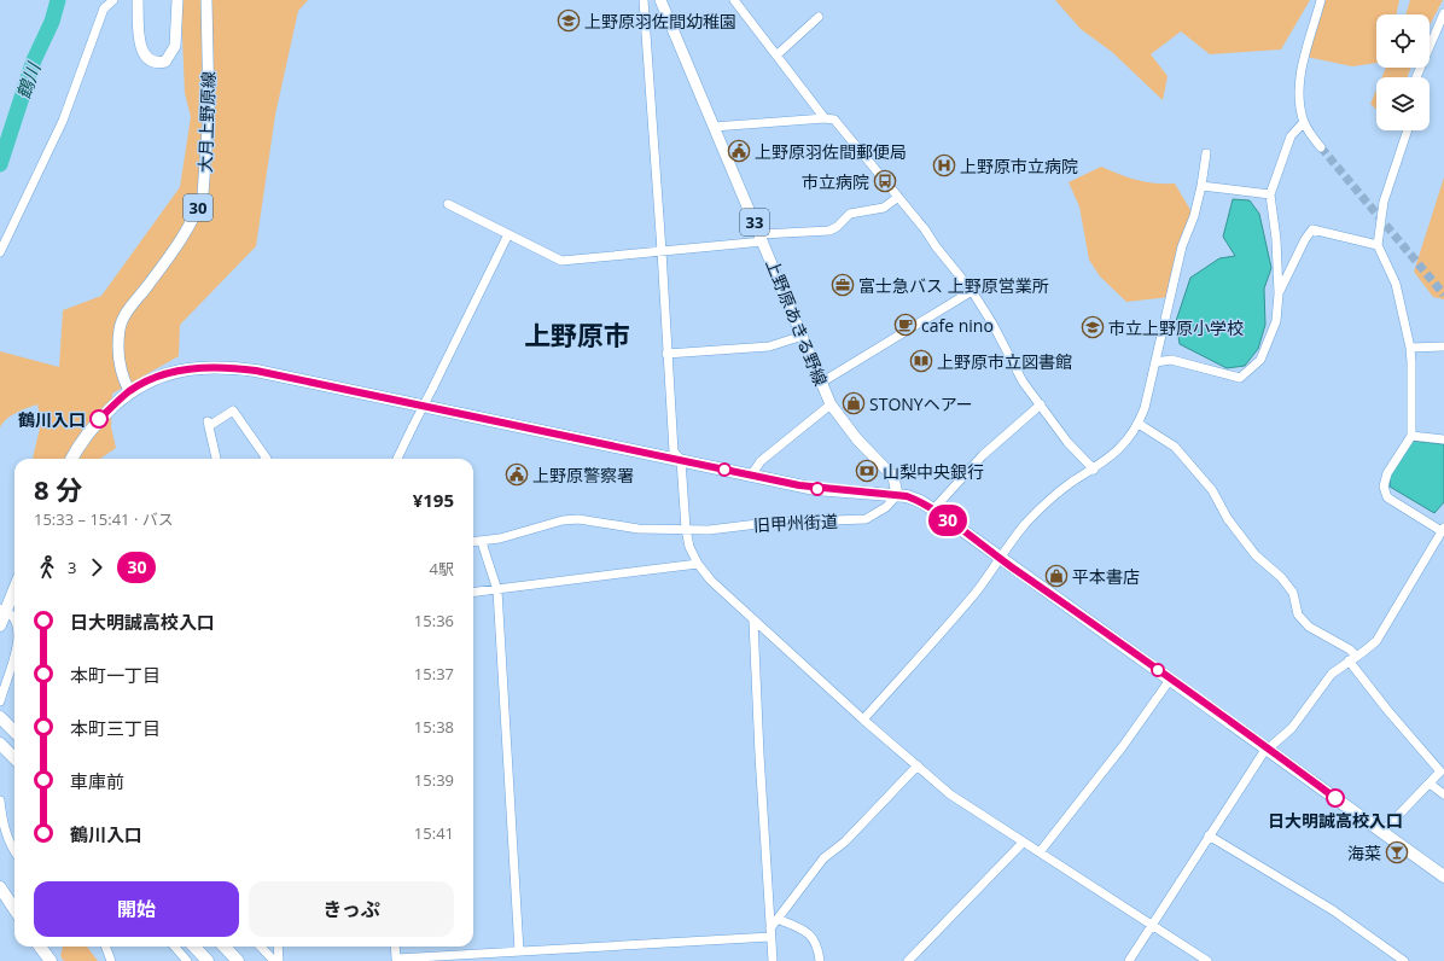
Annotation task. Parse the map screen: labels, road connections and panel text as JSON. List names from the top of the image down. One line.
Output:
{"streets":{"main road":["大月上野原線","30","33","上野原あきる野線"],"street":["旧甲州街道"]},"crossings":[["上野原あきる野線","旧甲州街道"]],"districts":["上野原市"],"water":["鶴川"],"places":{"school or university":["上野原羽佐間幼稚園","市立上野原小学校"],"public building":["上野原羽佐間郵便局","上野原警察署"],"hospital":["上野原市立病院"],"bus stop":["市立病院"],"office":["富士急バス 上野原営業所"],"cafe":["cafe nino"],"library":["上野原市立図書館"],"shop":["STONYヘアー","平本書店"],"other":["鶴川入口","日大明誠高校入口"],"bank":["山梨中央銀行"],"bar":["海菜"]},"lines":["bus line 30"],"page":{"on_map":"30","heading":["8 分","15:33 – 15:41 · バス","¥195"],"legs":["3","30","4駅"],"list":[{"name":"日大明誠高校入口","value":"15:36"},{"name":"本町一丁目","value":"15:37"},{"name":"本町三丁目","value":"15:38"},{"name":"車庫前","value":"15:39"},{"name":"鶴川入口","value":"15:41"}],"buttons":["開始","きっぷ"]}}
